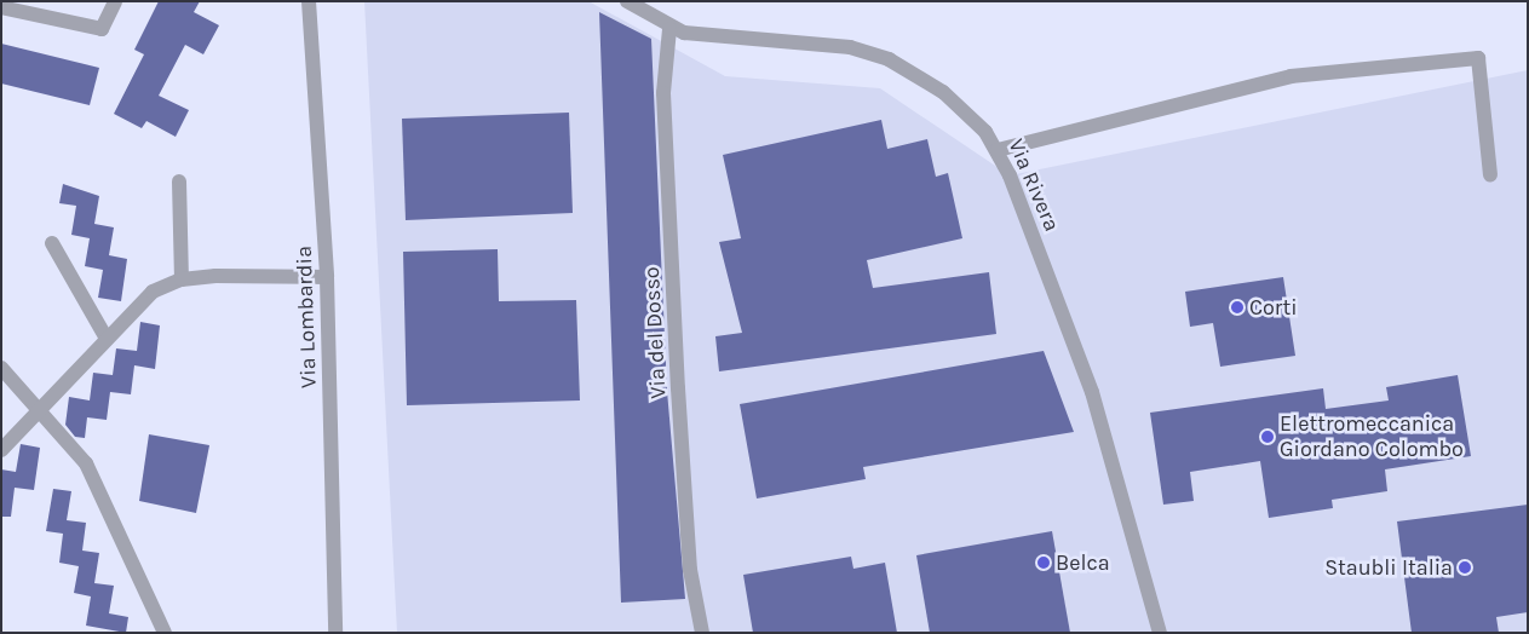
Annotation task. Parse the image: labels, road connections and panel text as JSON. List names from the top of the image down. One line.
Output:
{"streets":{"street":["Via Rivera","Via Lombardia","Via del Dosso"]},"crossings":[["Via Rivera","Via del Dosso"]],"places":["Corti","Elettromeccanica Giordano Colombo","Belca","Staubli Italia"]}
